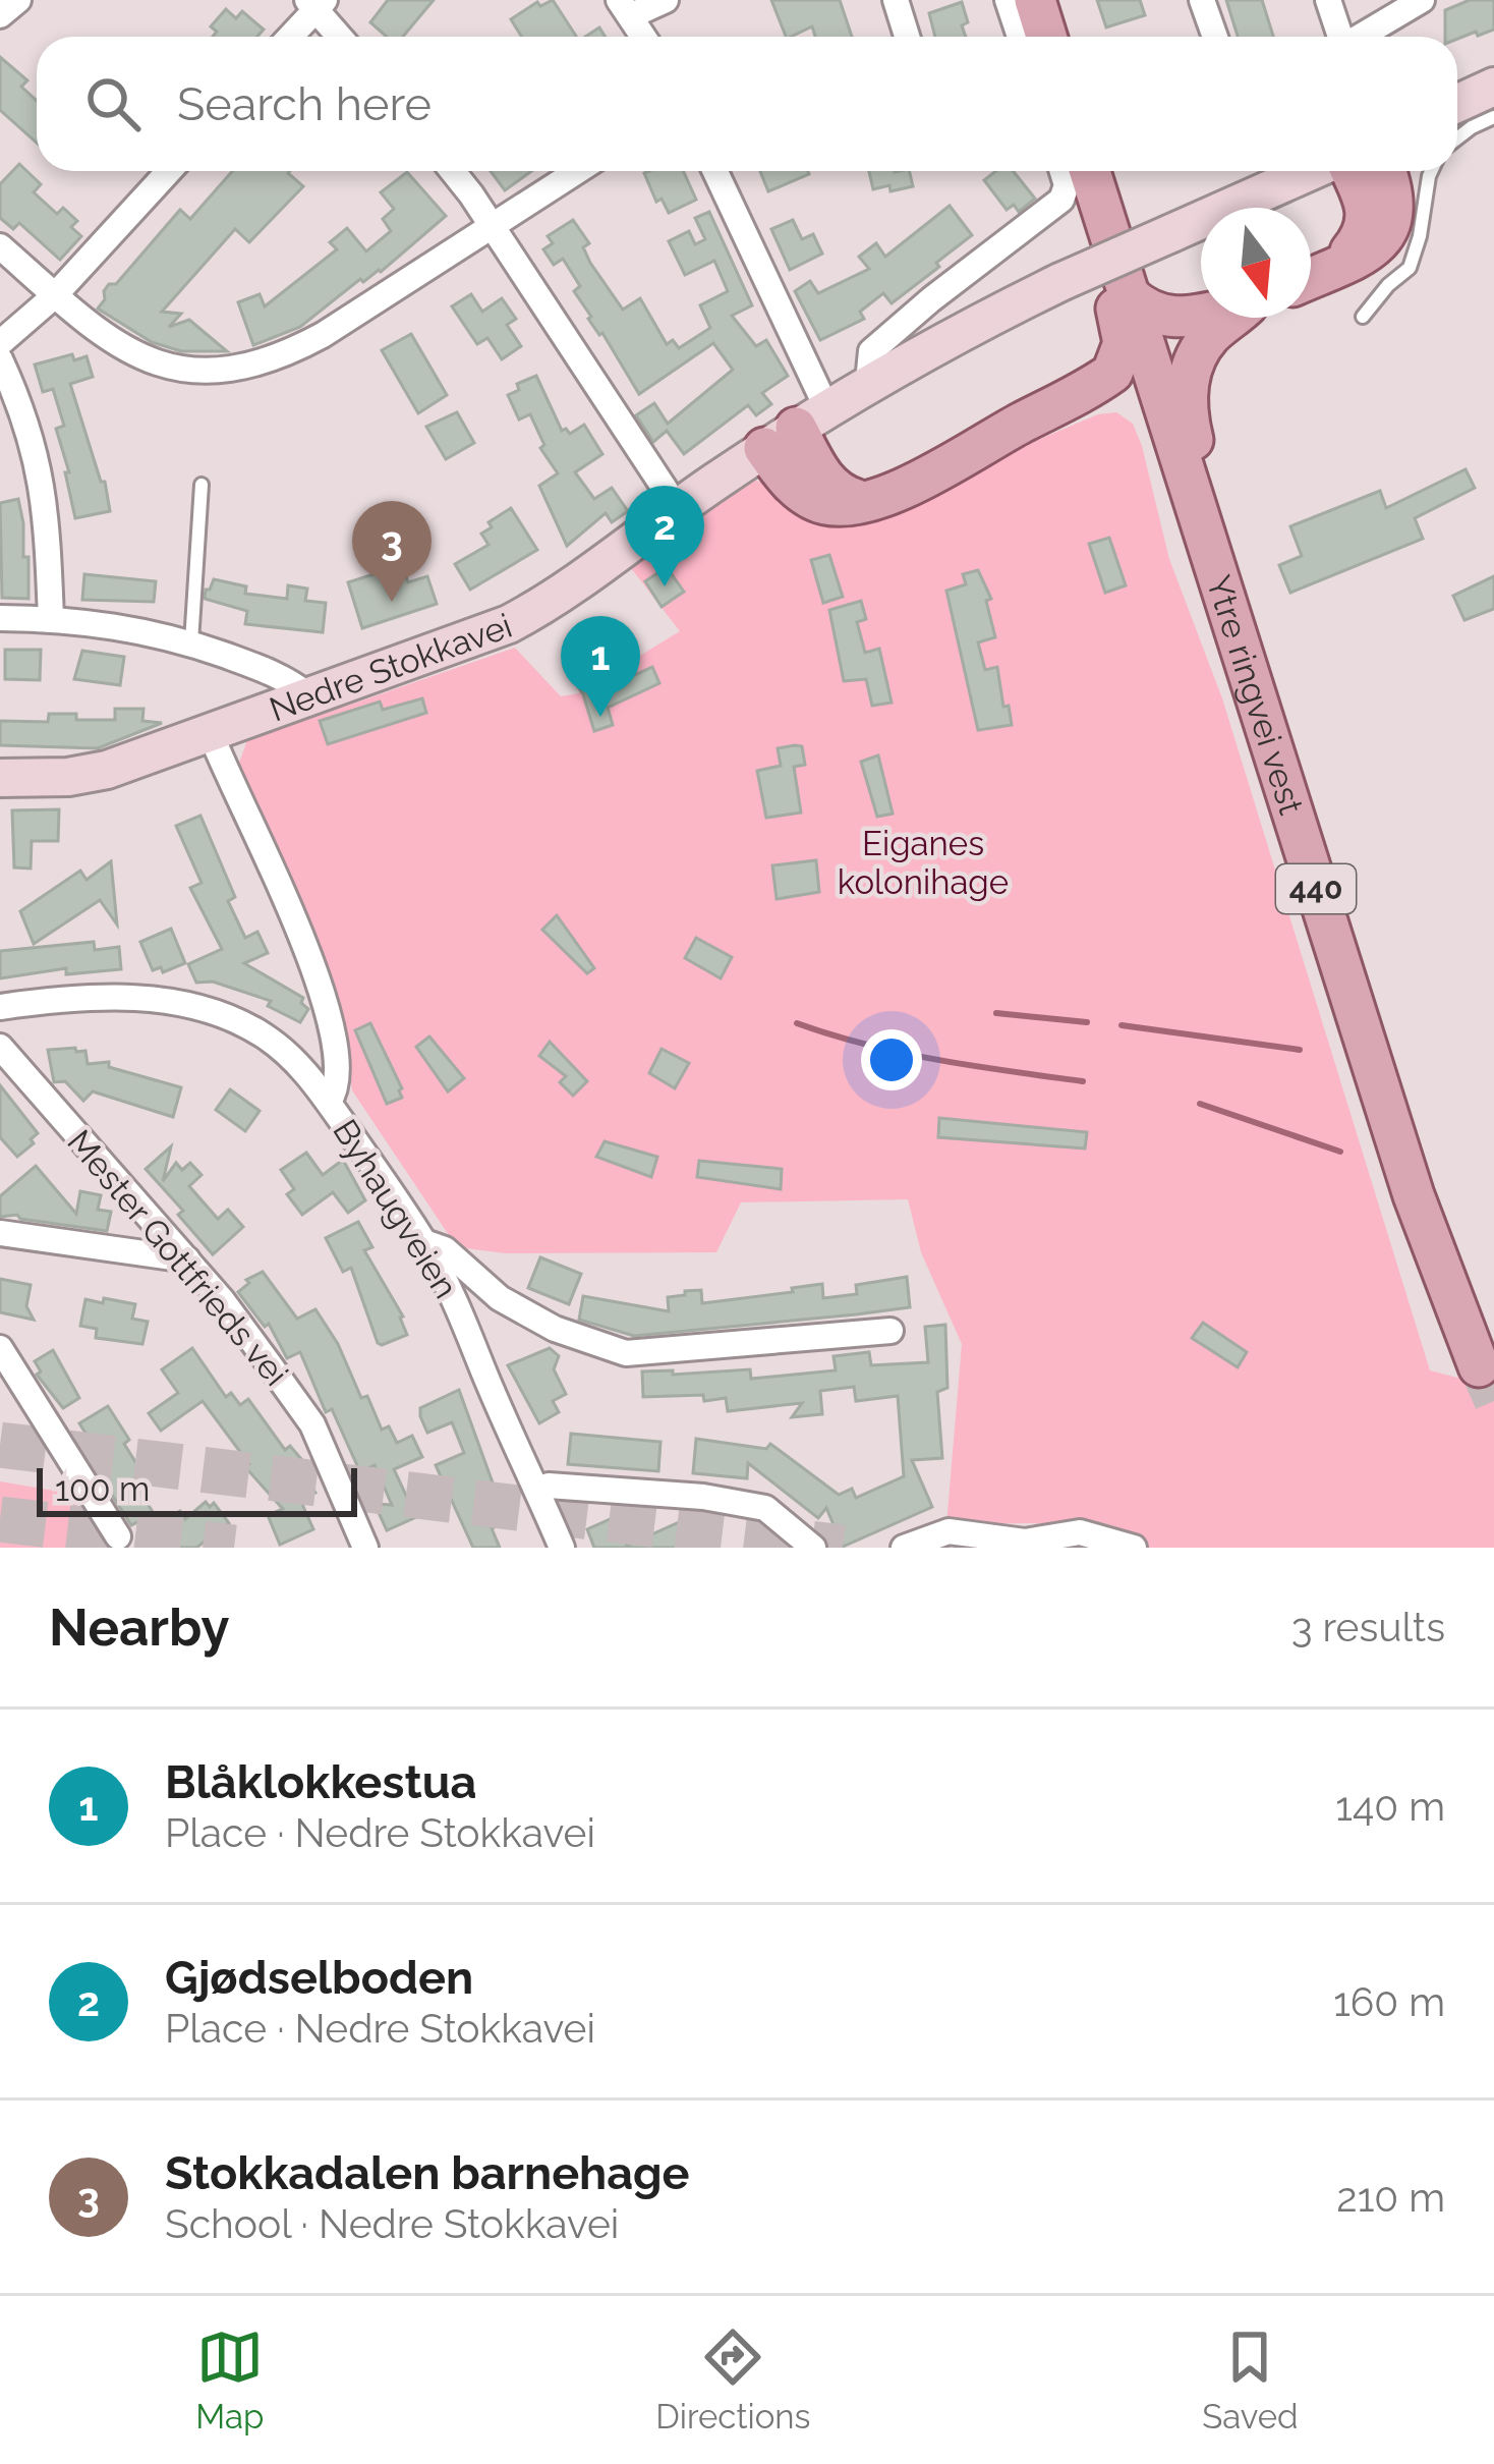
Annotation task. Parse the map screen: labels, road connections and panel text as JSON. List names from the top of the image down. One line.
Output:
{"streets":{"main road":["Nedre Stokkavei","Ytre ringvei vest","440"],"street":["Byhaugveien","Mester Gottfrieds vei"]},"crossings":[["Nedre Stokkavei","440"],["Nedre Stokkavei","Byhaugveien"],["Ytre ringvei vest","440"]],"parks":["Eiganes kolonihage"],"scale_bar":"100 m","north":"bottom","page":{"search":"Search here","pins":["2","3","1"],"scale":"100 m","heading":["Nearby","3 results"],"list":[{"mark":"1","name":"Blåklokkestua","note":"Place · Nedre Stokkavei","value":"140 m"},{"mark":"2","name":"Gjødselboden","note":"Place · Nedre Stokkavei","value":"160 m"},{"mark":"3","name":"Stokkadalen barnehage","note":"School · Nedre Stokkavei","value":"210 m"}],"nav":["Map","Directions","Saved"]}}
